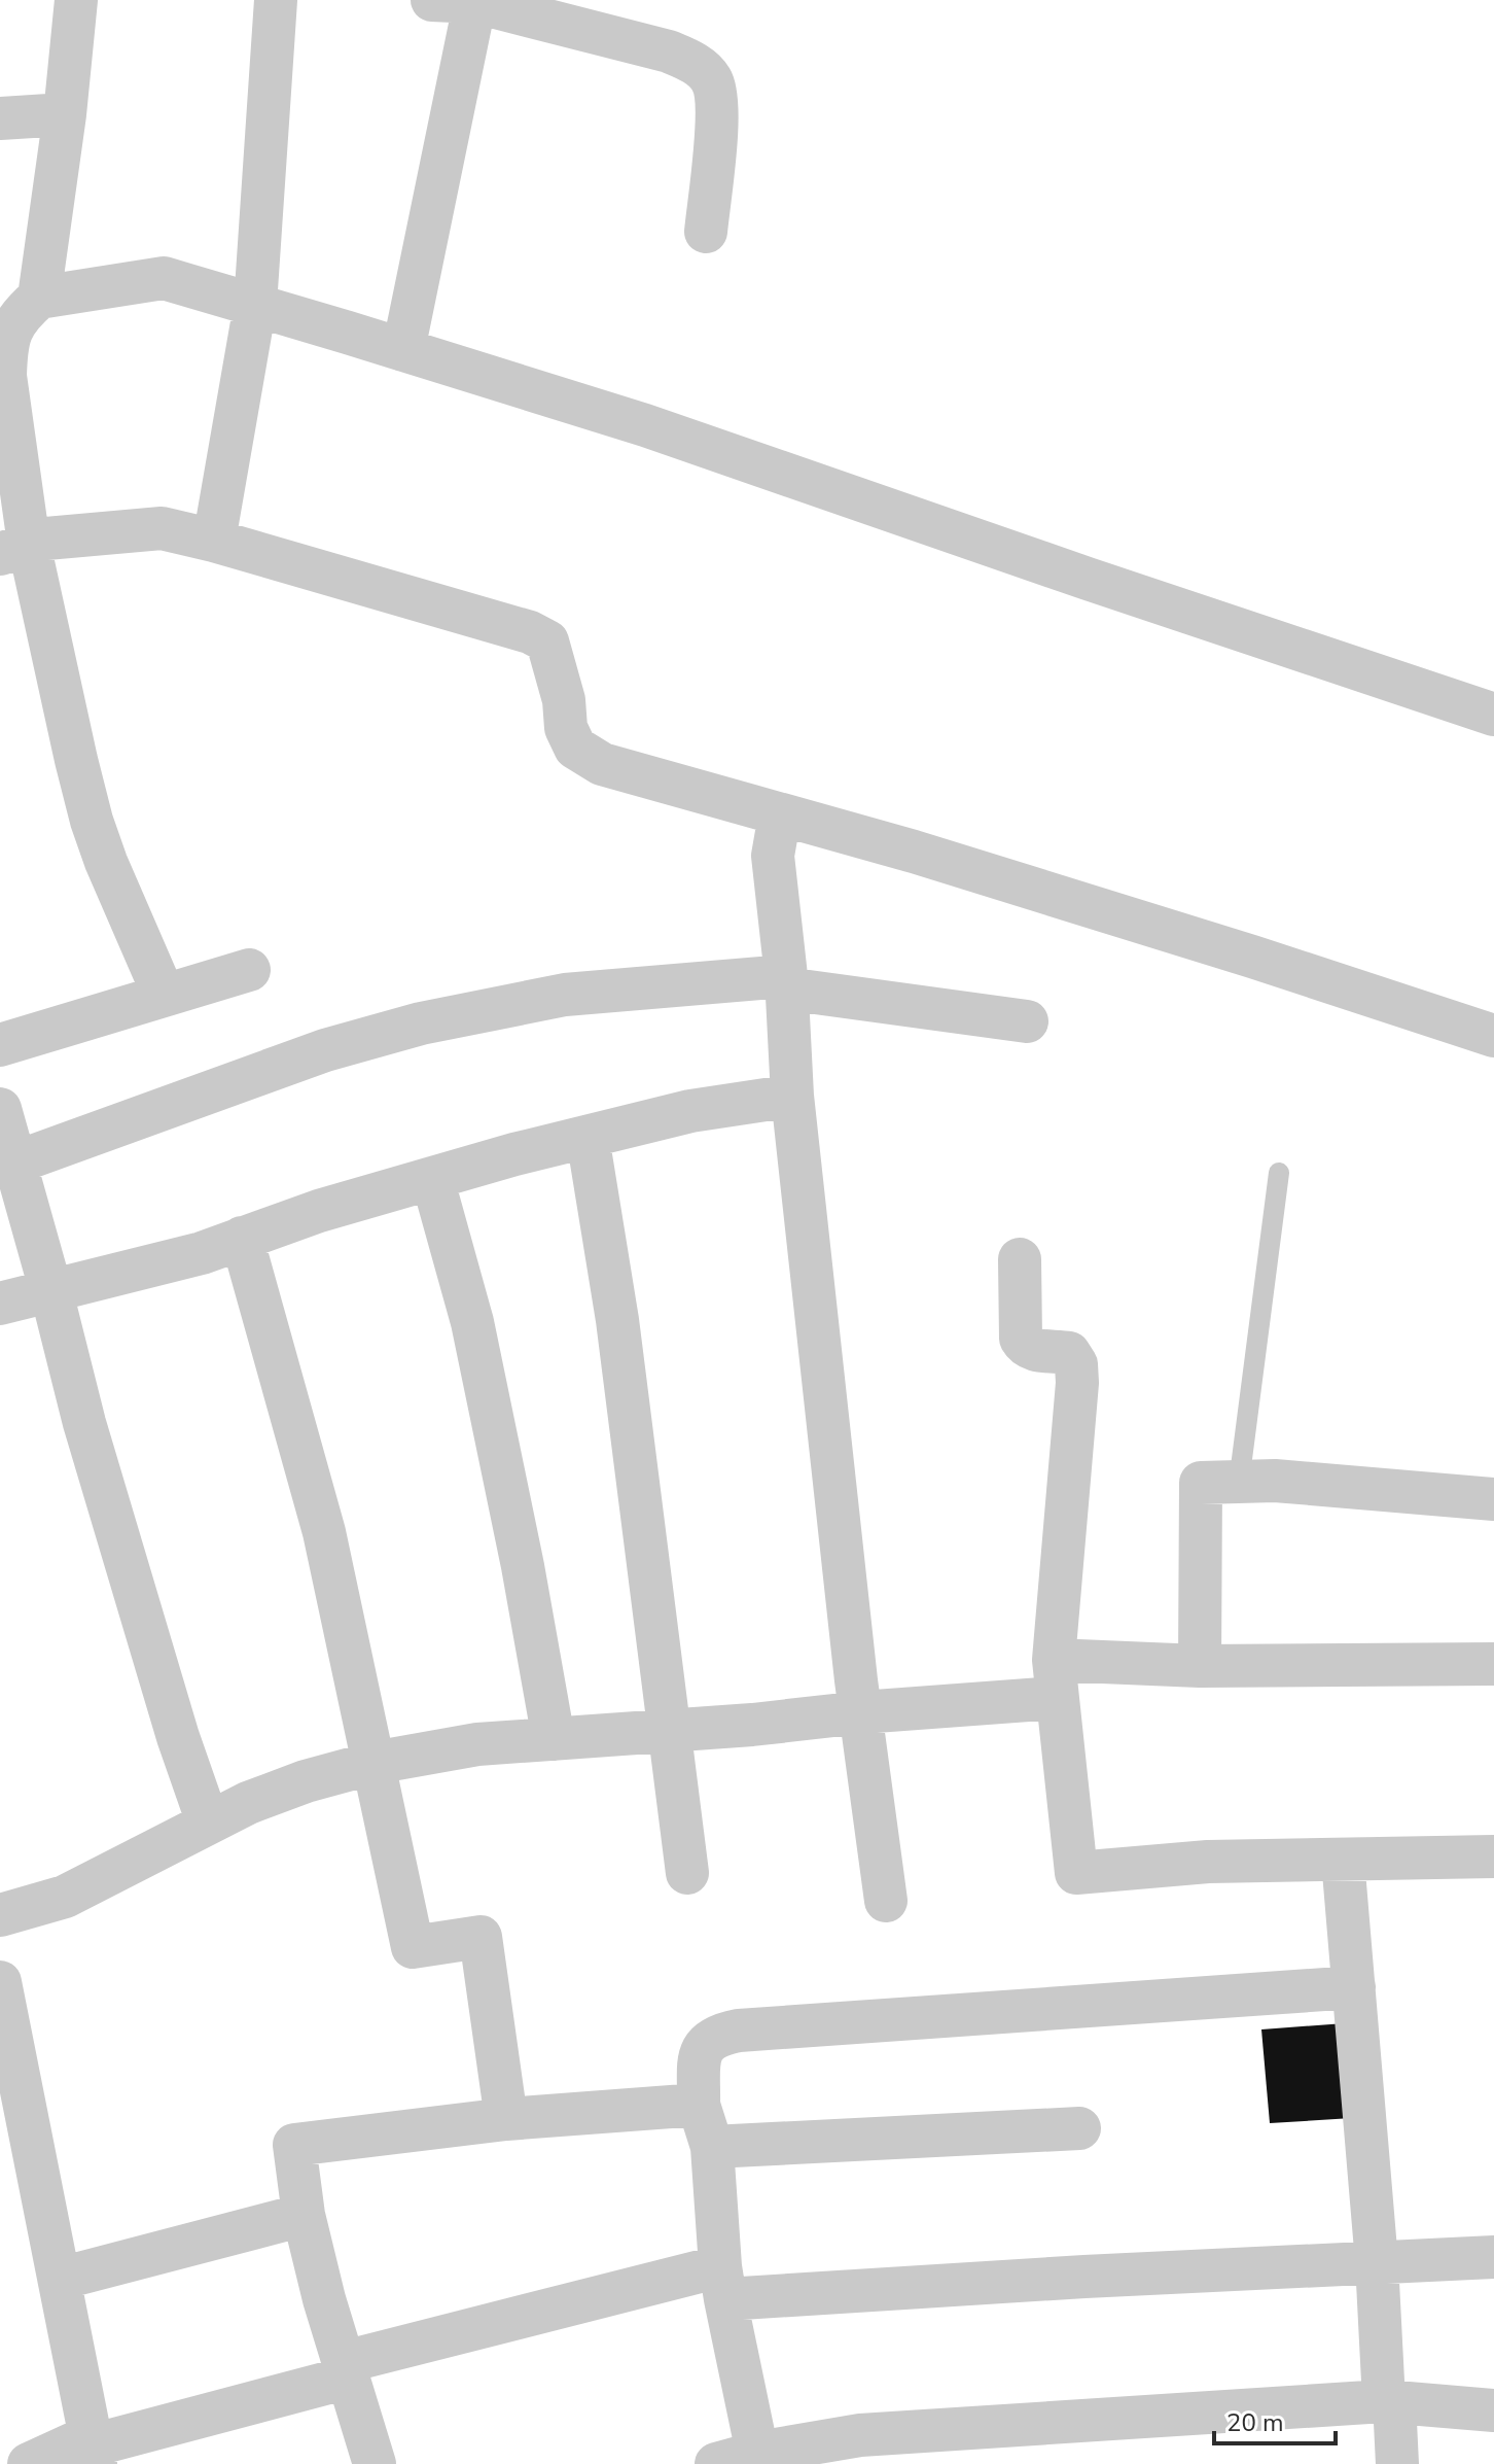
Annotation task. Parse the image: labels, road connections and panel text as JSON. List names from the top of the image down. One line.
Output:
{"scale_bar":"20 m"}
